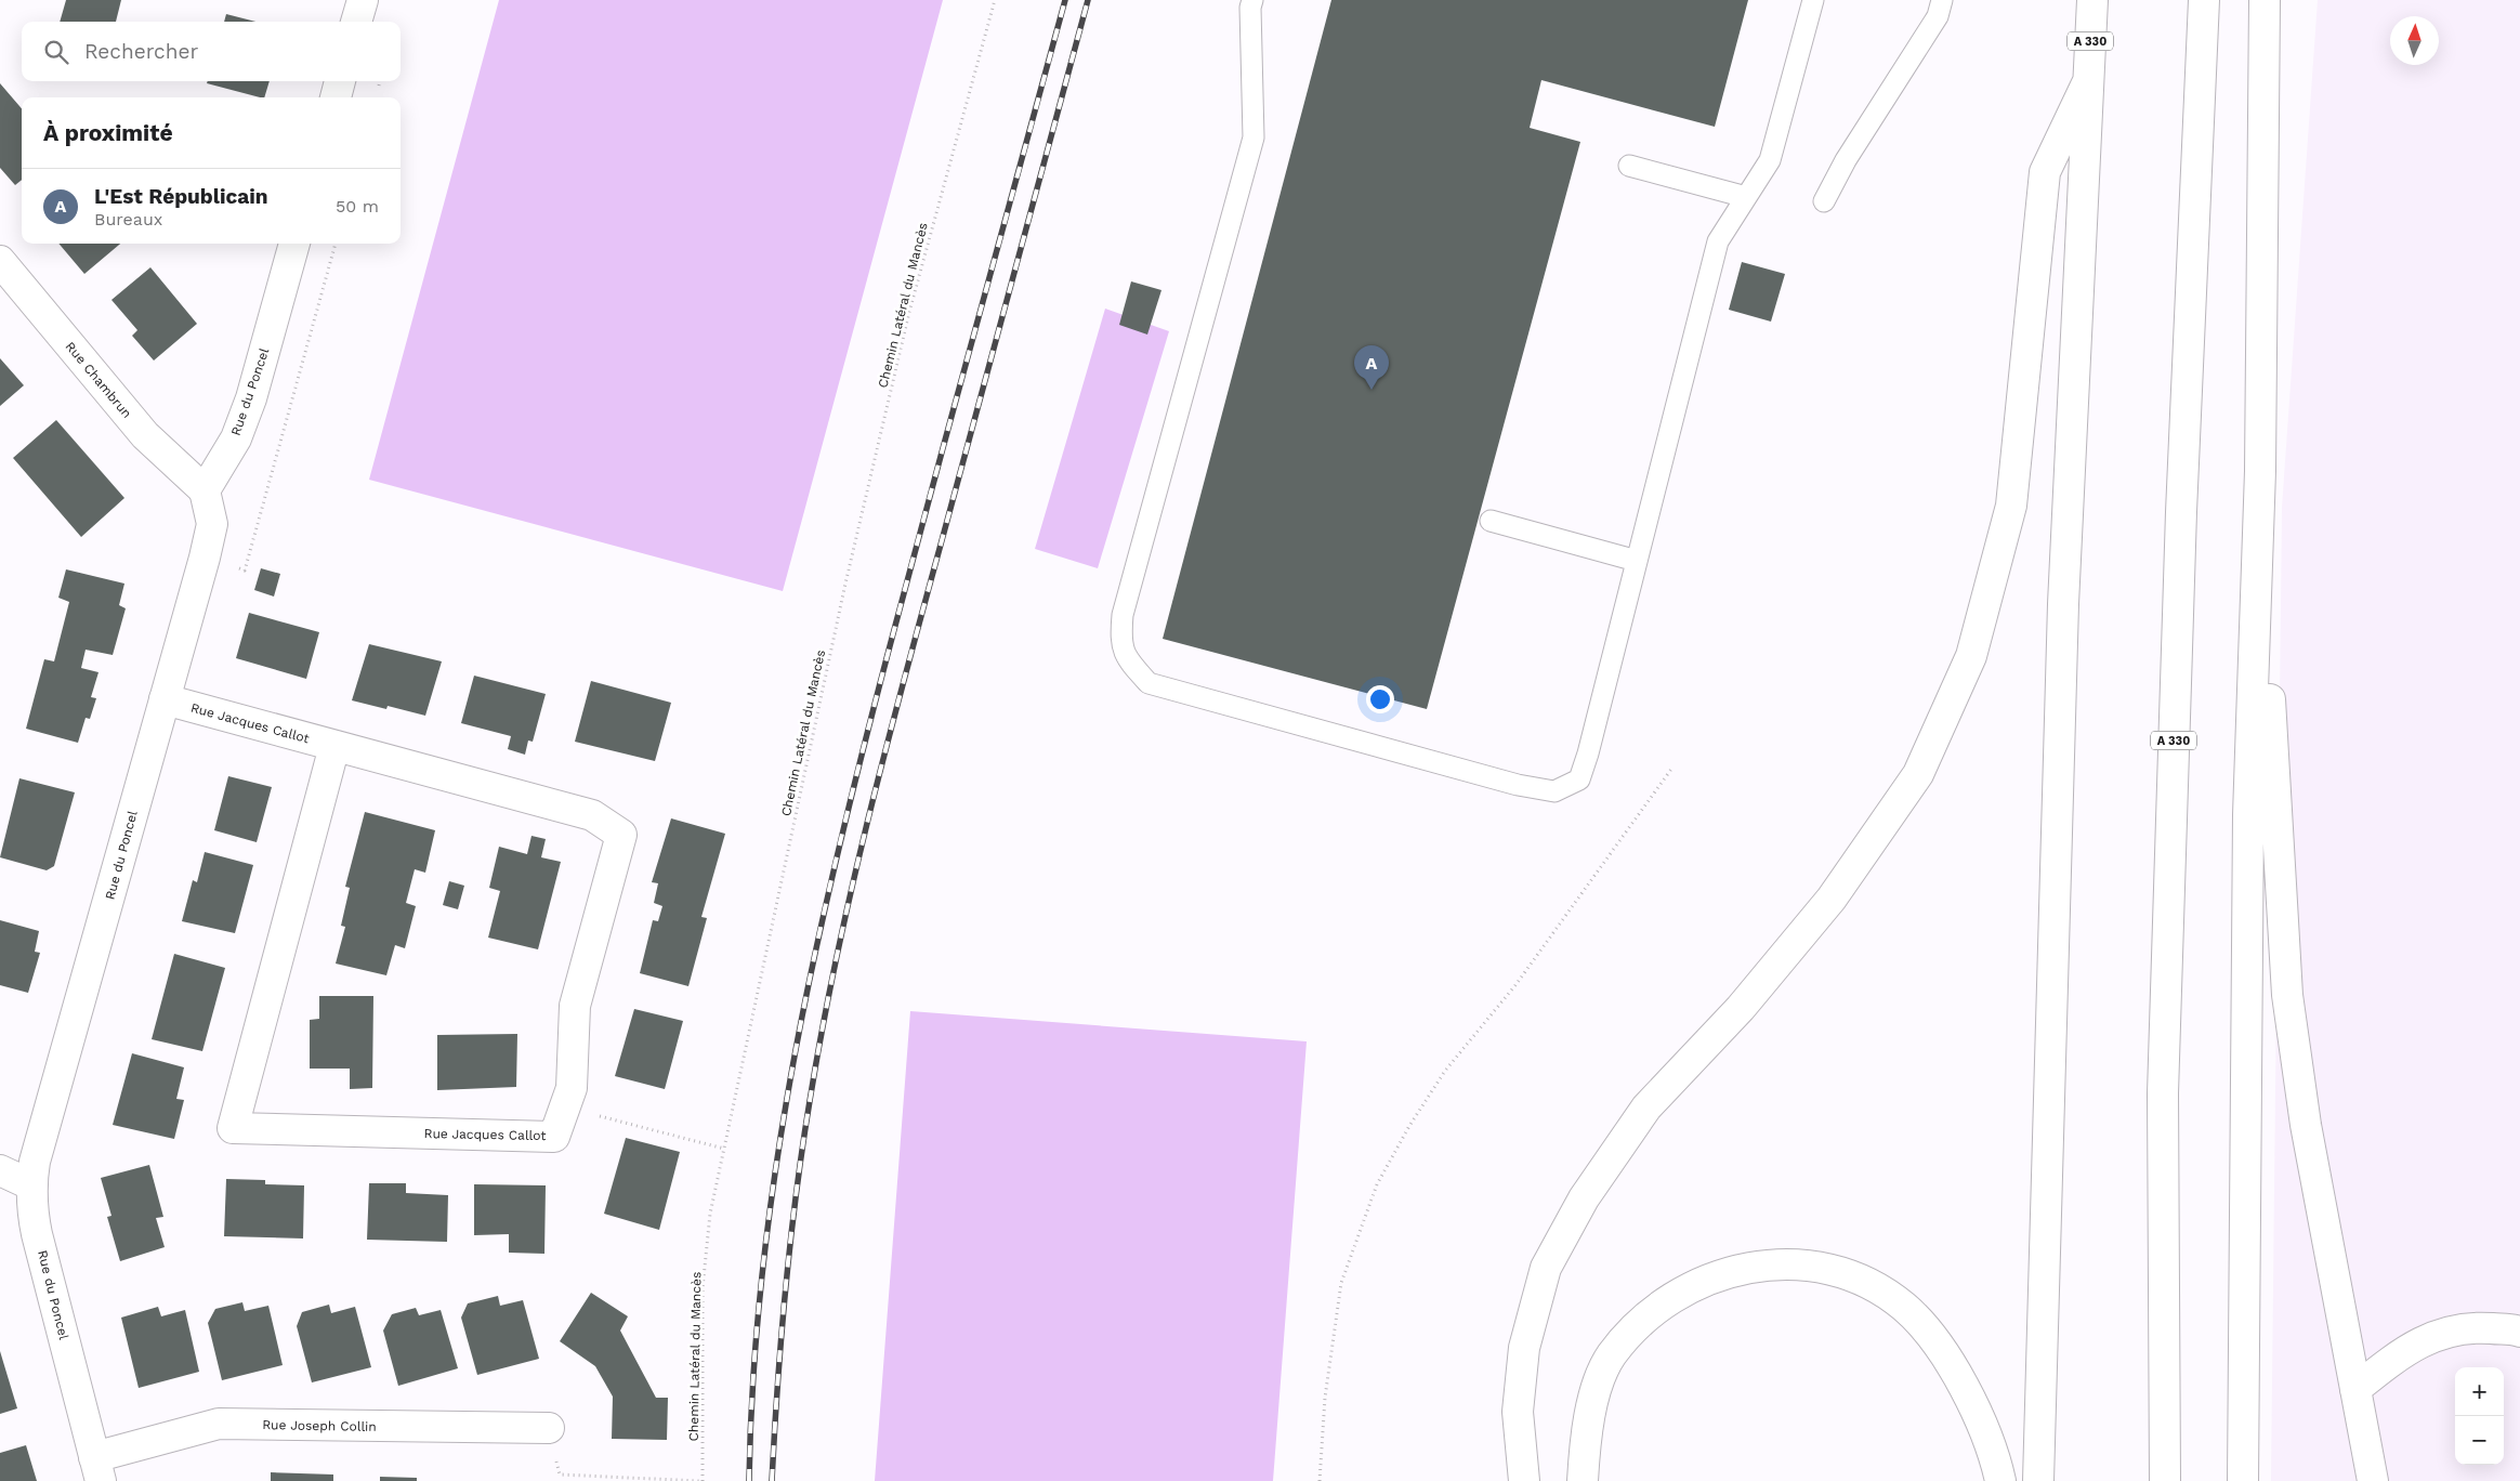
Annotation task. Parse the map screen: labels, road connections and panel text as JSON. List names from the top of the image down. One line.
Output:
{"streets":{"main road":["A 330","Rue Chambrun","Rue du Poncel","Rue Jacques Callot","Rue Joseph Collin"],"path":["Chemin Latéral du Mancès"]},"crossings":[["Rue Chambrun","Rue du Poncel"],["Rue du Poncel","Rue Jacques Callot"],["Rue du Poncel","Rue Joseph Collin"]],"north":"top","page":{"search":"Rechercher","heading":"À proximité","list":[{"mark":"A","name":"L'Est Républicain","note":"Bureaux","value":"50 m"}],"pins":"A","map_buttons":["+","−"]}}
